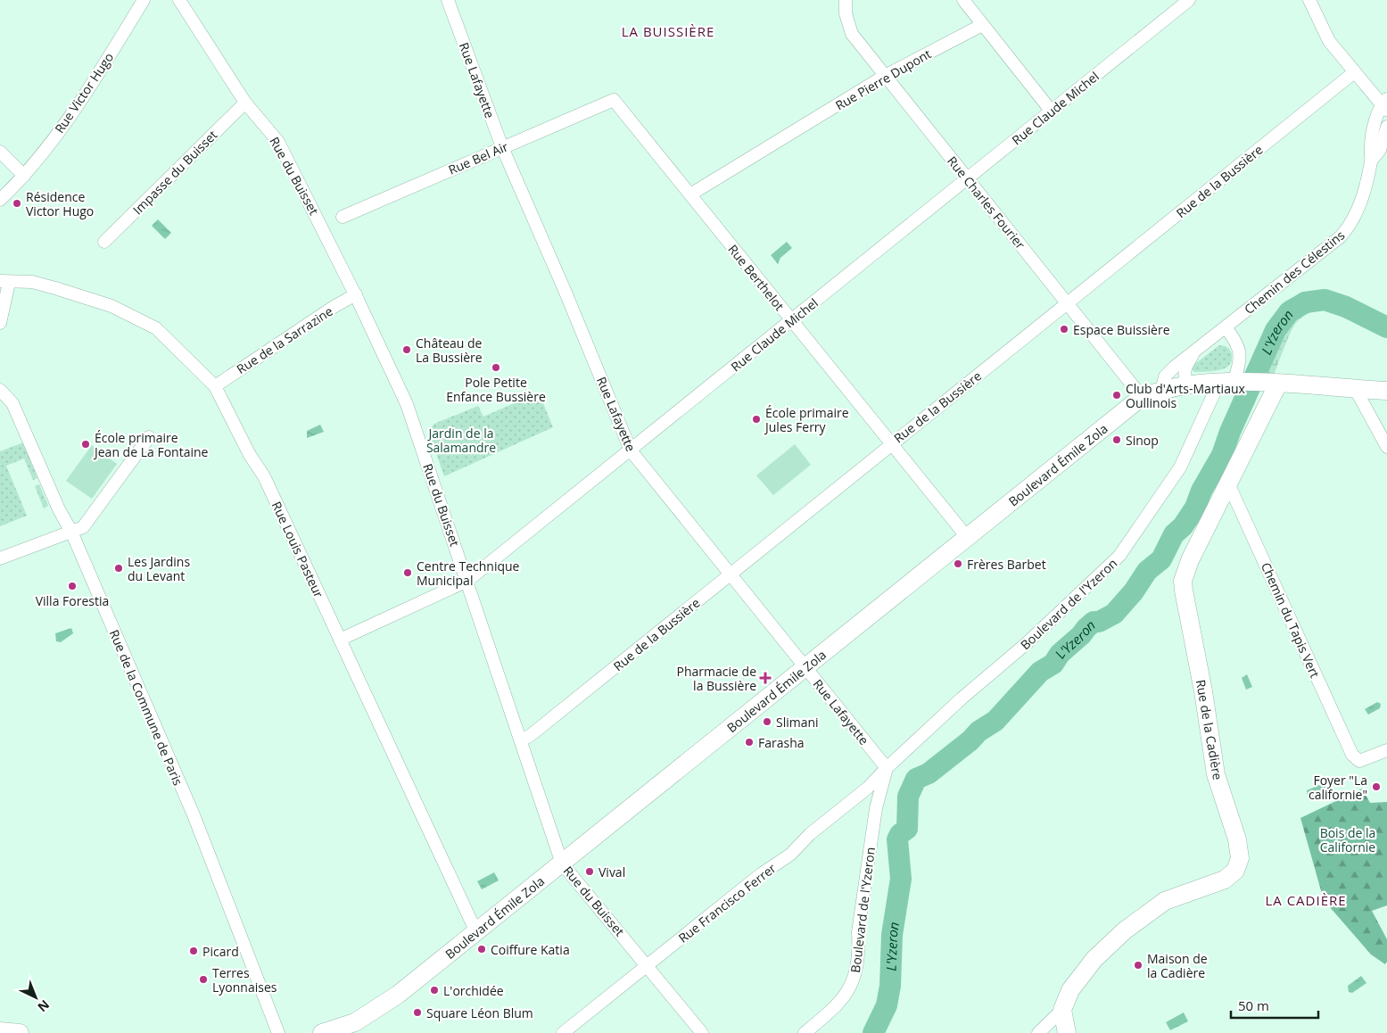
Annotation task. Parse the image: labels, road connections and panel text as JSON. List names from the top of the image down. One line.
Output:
{"streets":{"main road":["Boulevard Émile Zola","Rue de la Cadière"],"street":["Rue Pierre Dupont","Rue Lafayette","Rue Victor Hugo","Rue Claude Michel","Rue Bel Air","Impasse du Buisset","Rue du Buisset","Rue de la Bussière","Rue Charles Fourier","Chemin des Célestins","Rue Berthelot","Rue de la Sarrazine","Rue Louis Pasteur","Boulevard de l'Yzeron","Chemin du Tapis Vert","Rue de la Commune de Paris","Rue Francisco Ferrer"]},"crossings":[["Rue Pierre Dupont","Rue Charles Fourier"],["Rue Pierre Dupont","Rue Berthelot"],["Rue Lafayette","Rue Claude Michel"],["Rue Lafayette","Rue Bel Air"],["Rue Lafayette","Rue de la Bussière"],["Rue Lafayette","Boulevard Émile Zola"],["Rue Lafayette","Boulevard de l'Yzeron"],["Rue Claude Michel","Rue du Buisset"],["Rue Claude Michel","Rue Charles Fourier"],["Rue Claude Michel","Rue Berthelot"],["Rue Claude Michel","Rue Louis Pasteur"],["Rue Bel Air","Rue Berthelot"],["Impasse du Buisset","Rue du Buisset"],["Rue du Buisset","Rue de la Bussière"],["Rue du Buisset","Rue de la Sarrazine"],["Rue du Buisset","Boulevard Émile Zola"],["Rue du Buisset","Rue Francisco Ferrer"],["Rue de la Bussière","Rue Charles Fourier"],["Rue de la Bussière","Chemin des Célestins"],["Rue de la Bussière","Rue Berthelot"],["Rue Charles Fourier","Boulevard Émile Zola"],["Chemin des Célestins","Boulevard Émile Zola"],["Rue Berthelot","Boulevard Émile Zola"],["Rue de la Sarrazine","Rue Louis Pasteur"],["Boulevard Émile Zola","Rue Louis Pasteur"],["Boulevard Émile Zola","Boulevard de l'Yzeron"],["Boulevard Émile Zola","Rue de la Cadière"],["Boulevard de l'Yzeron","Rue Francisco Ferrer"],["Chemin du Tapis Vert","Rue de la Cadière"]],"districts":["LA BUISSIÈRE","LA CADIÈRE"],"water":["L'Yzeron"],"parks":["Jardin de la Salamandre","Bois de la Californie"],"places":{"other":["Résidence Victor Hugo","Espace Buissière","Château de La Bussière","Pole Petite Enfance Bussière","Club d'Arts-Martiaux Oullinois","École primaire Jules Ferry","Sinop","École primaire Jean de La Fontaine","Frères Barbet","Les Jardins du Levant","Centre Technique Municipal","Villa Forestia","Slimani","Farasha","Foyer \"La californie\"","Vival","Coiffure Katia","Picard","Maison de la Cadière","Terres Lyonnaises","L'orchidée","Square Léon Blum"],"health":["Pharmacie de la Bussière"]},"scale_bar":"50 m","north":"bottom right"}
